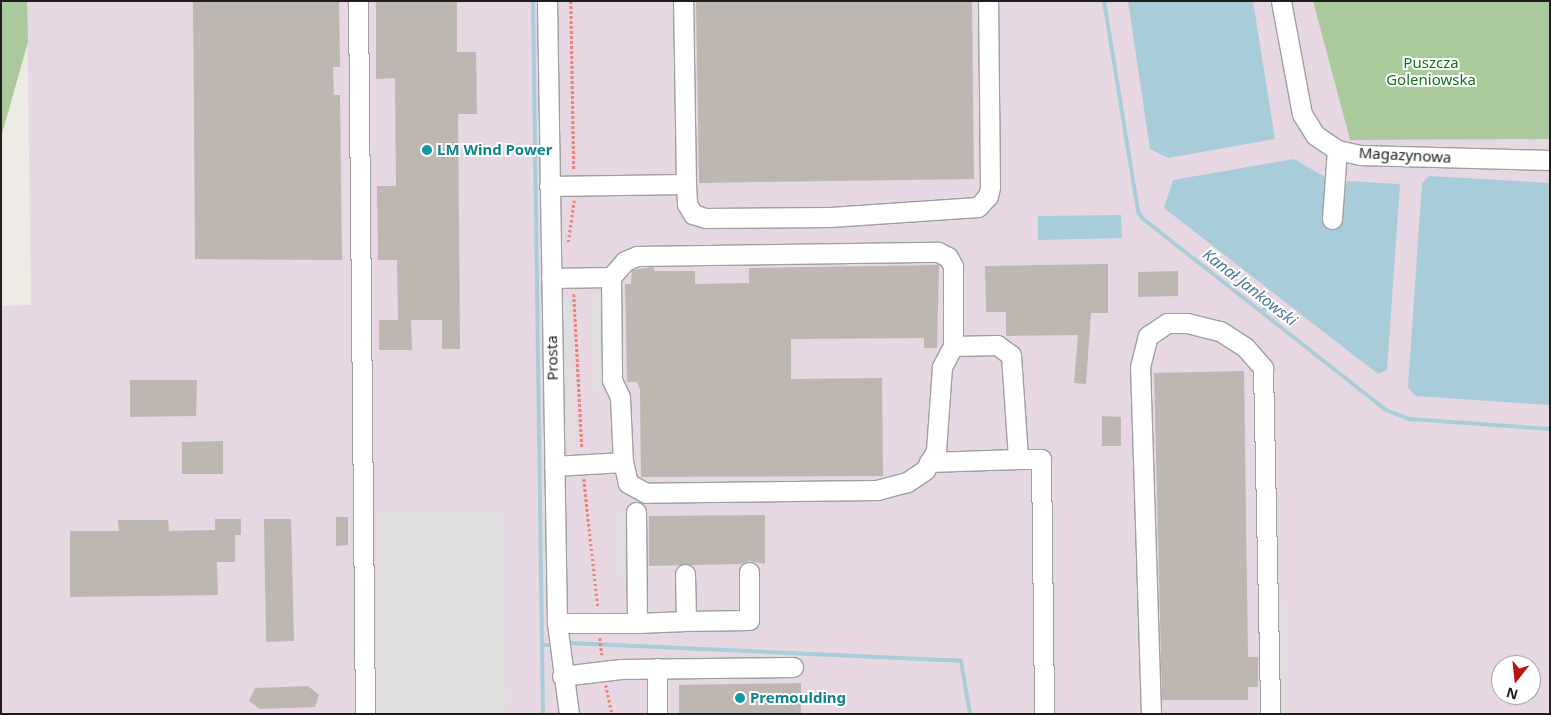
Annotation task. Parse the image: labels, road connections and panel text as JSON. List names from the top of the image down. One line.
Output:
{"streets":{"street":["Magazynowa","Prosta"]},"water":["Kanał Jankowski"],"parks":["Puszcza Goleniowska"],"places":["LM Wind Power","Premoulding"],"north":"bottom"}
